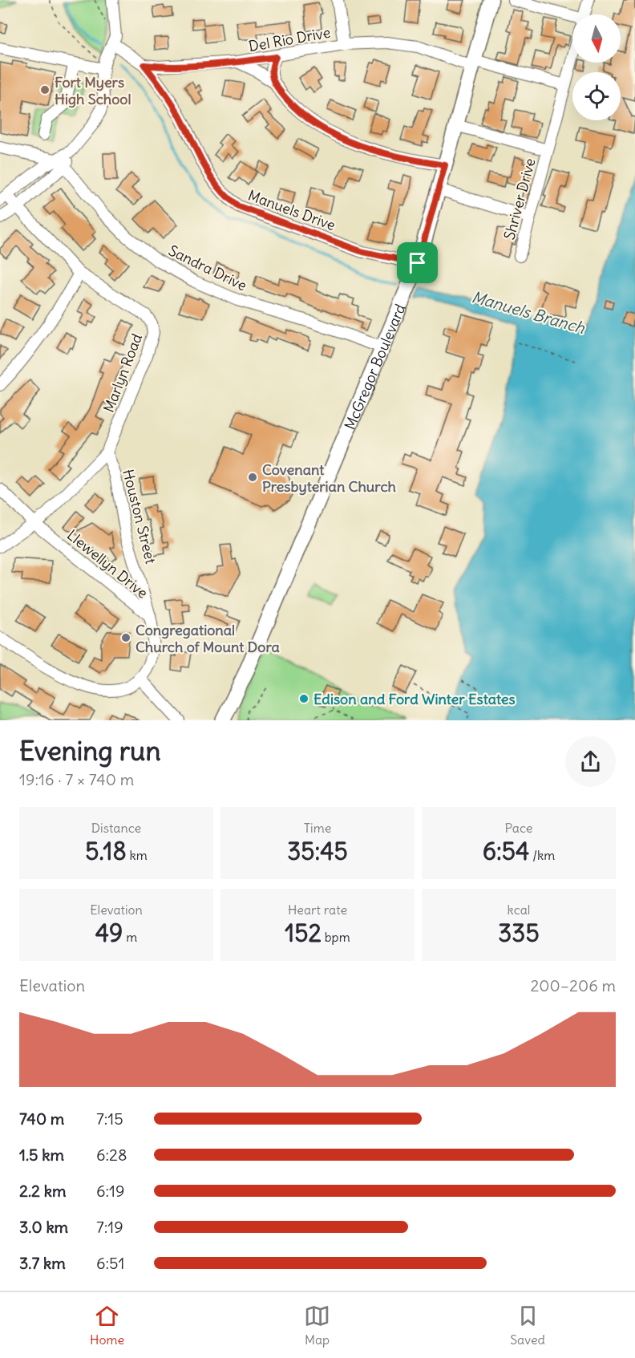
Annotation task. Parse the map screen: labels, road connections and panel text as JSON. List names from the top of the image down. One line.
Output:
{"streets":{"main road":["McGregor Boulevard"],"street":["Del Rio Drive","Shriver Drive","Manuels Drive","Sandra Drive","Marlyn Road","Houston Street","Llewellyn Drive"]},"crossings":[["Del Rio Drive","Shriver Drive"],["Del Rio Drive","Manuels Drive"],["Del Rio Drive","McGregor Boulevard"],["Shriver Drive","McGregor Boulevard"],["Manuels Drive","McGregor Boulevard"],["Sandra Drive","McGregor Boulevard"],["Marlyn Road","Houston Street"],["Marlyn Road","Llewellyn Drive"],["Houston Street","Llewellyn Drive"]],"water":["Manuels Branch"],"places":["Fort Myers High School","Covenant Presbyterian Church","Congregational Church of Mount Dora","Edison and Ford Winter Estates"],"north":"bottom","page":{"heading":["Evening run","19:16 · 7 × 740 m"],"stats":[["Distance","5.18 km"],["Time","35:45"],["Pace","6:54 /km"],["Elevation","49 m"],["Heart rate","152 bpm"],["kcal","335"]],"chart":["Elevation","200–206 m"],"list":[{"name":"740 m","note":"7:15"},{"name":"1.5 km","note":"6:28"},{"name":"2.2 km","note":"6:19"},{"name":"3.0 km","note":"7:19"},{"name":"3.7 km","note":"6:51"}],"tabs":["Home","Map","Saved"]}}
